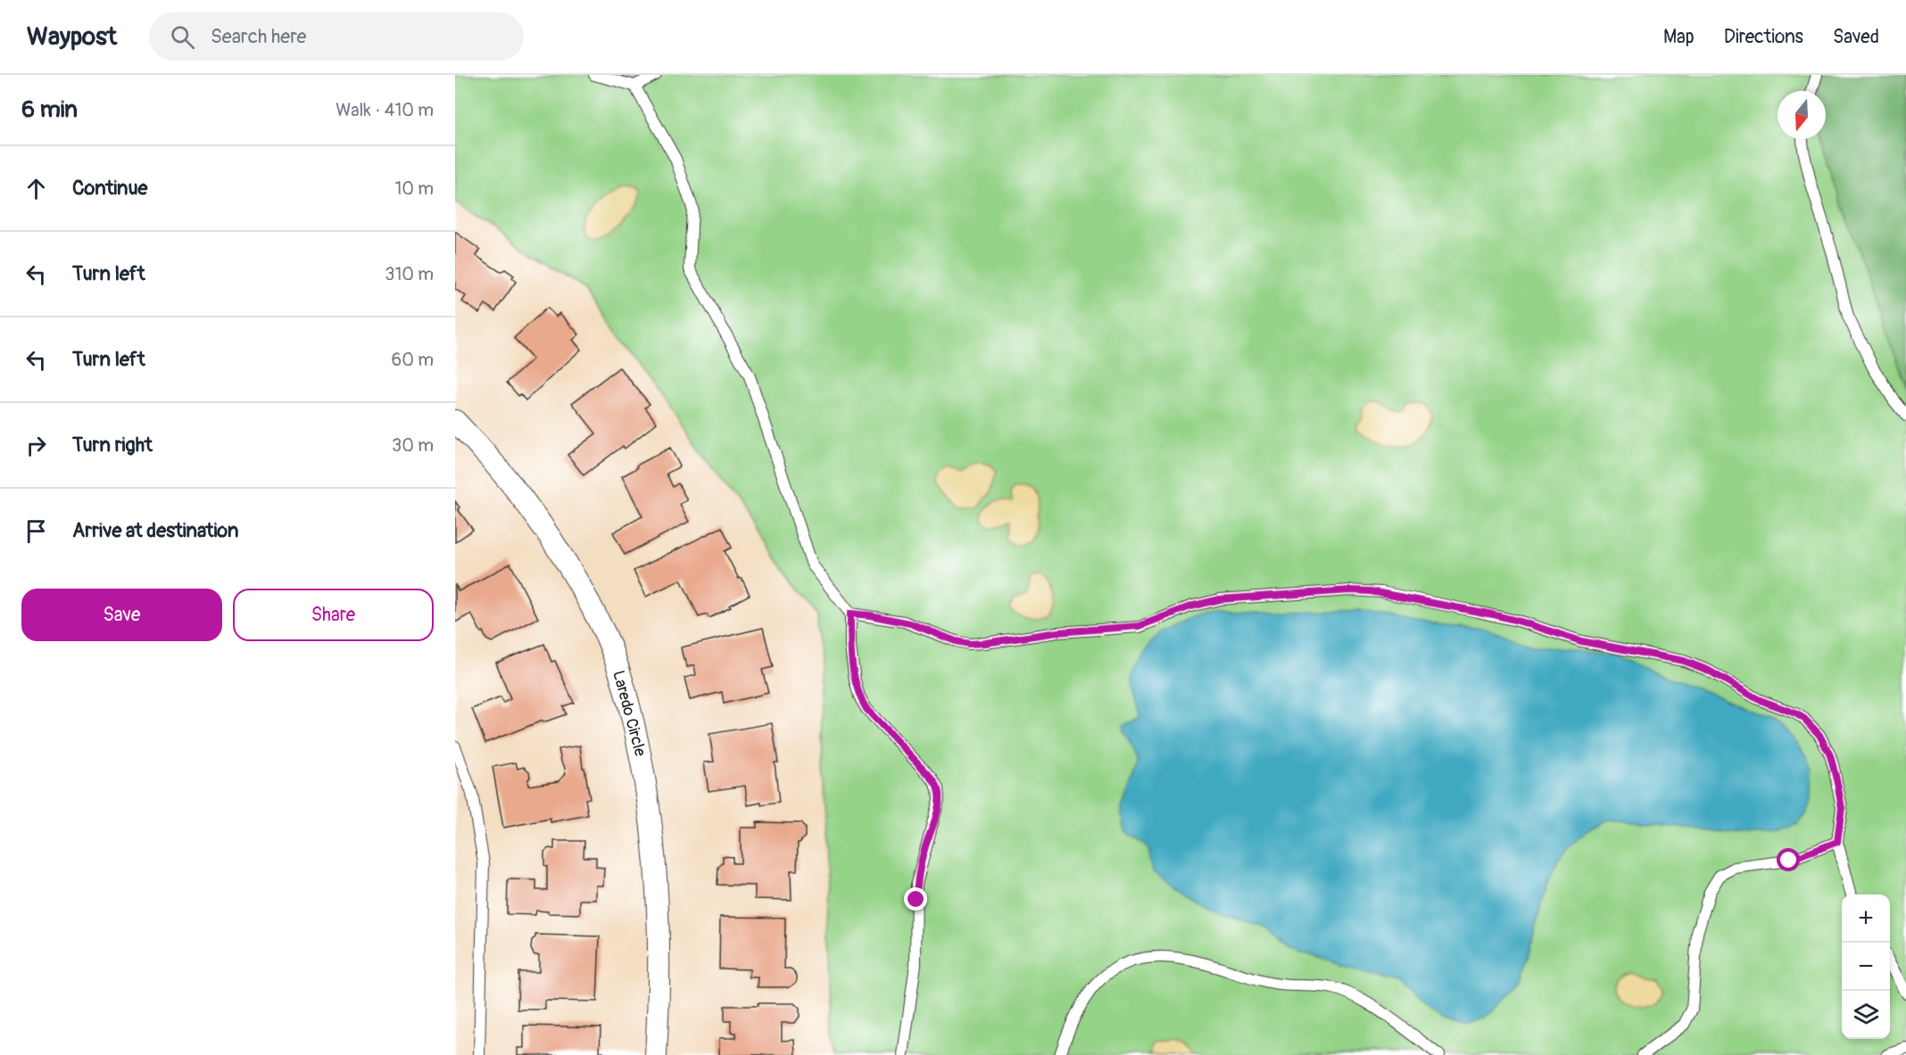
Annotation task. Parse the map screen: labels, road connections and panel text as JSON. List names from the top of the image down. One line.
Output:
{"streets":{"street":["Laredo Circle"]},"north":"bottom","page":{"header":"Waypost","search":"Search here","nav":["Map","Directions","Saved"],"heading":["6 min","Walk · 410 m"],"list":[["Continue","10 m"],["Turn left","310 m"],["Turn left","60 m"],["Turn right","30 m"],"Arrive at destination"],"buttons":["Save","Share"],"map_buttons":["+","−"]}}
